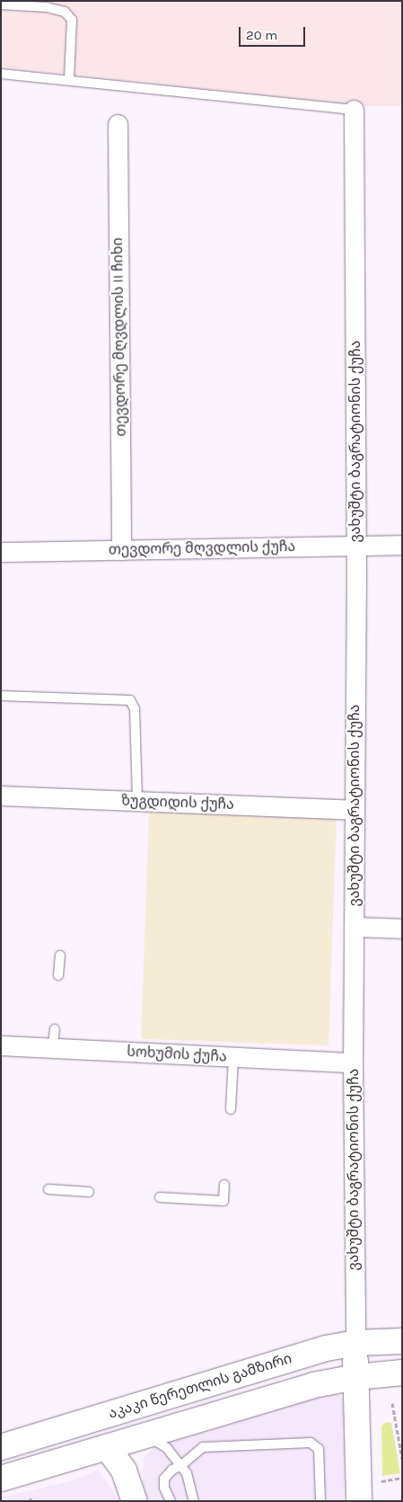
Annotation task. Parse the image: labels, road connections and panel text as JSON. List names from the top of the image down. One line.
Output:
{"streets":{"main road":["ვახუშტი ბაგრატიონის ქუჩა","აკაკი წერეთლის გამზირი"],"street":["თევდორე მღვდლის II ჩიხი","თევდორე მღვდლის ქუჩა","ზუგდიდის ქუჩა","სოხუმის ქუჩა"]},"crossings":[["თევდორე მღვდლის II ჩიხი","თევდორე მღვდლის ქუჩა"],["ვახუშტი ბაგრატიონის ქუჩა","თევდორე მღვდლის ქუჩა"],["ვახუშტი ბაგრატიონის ქუჩა","ზუგდიდის ქუჩა"],["ვახუშტი ბაგრატიონის ქუჩა","სოხუმის ქუჩა"],["ვახუშტი ბაგრატიონის ქუჩა","აკაკი წერეთლის გამზირი"]],"scale_bar":"20 m"}
